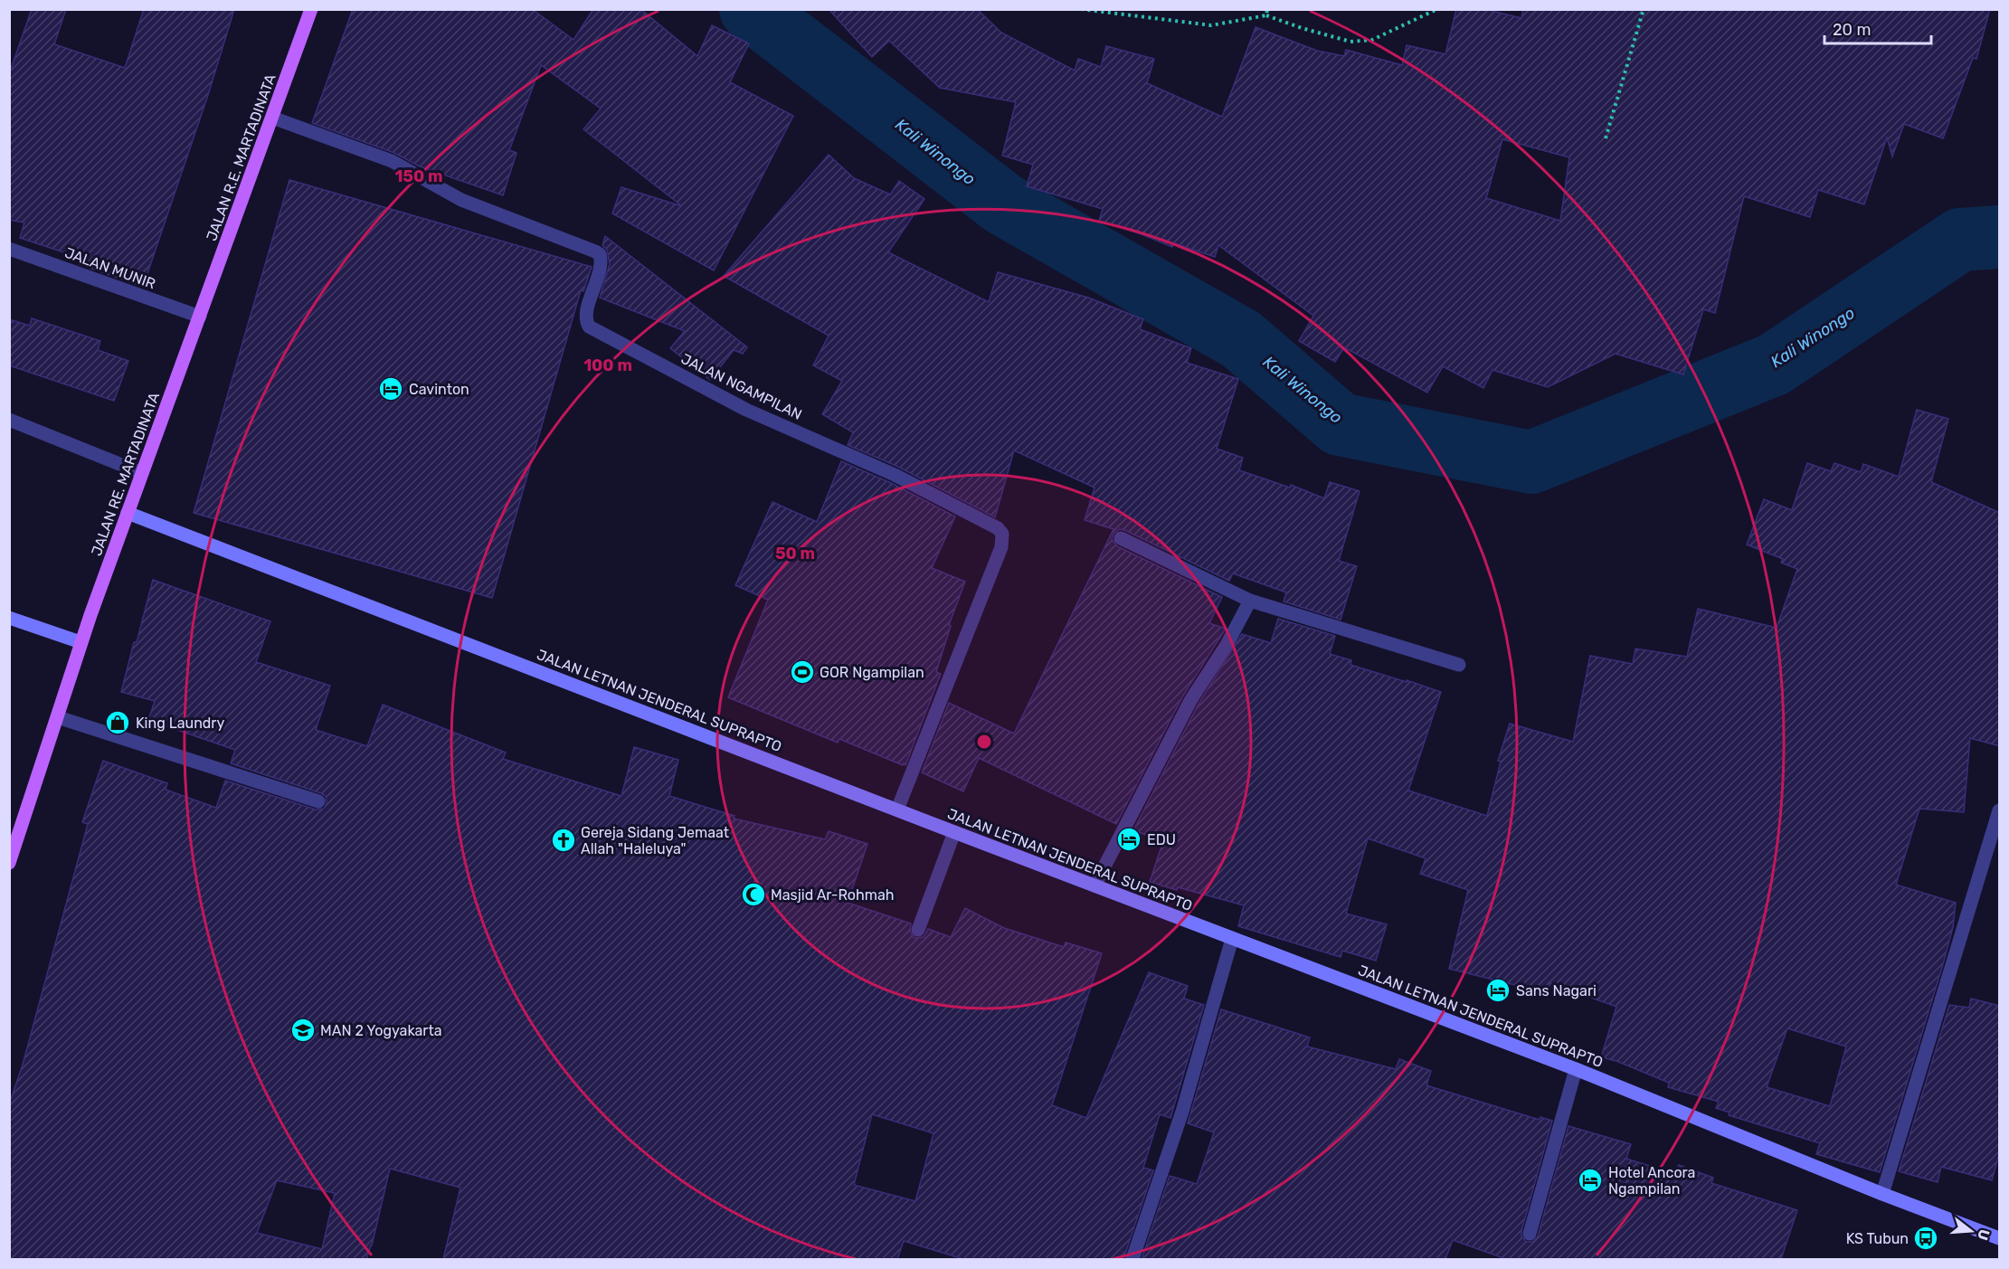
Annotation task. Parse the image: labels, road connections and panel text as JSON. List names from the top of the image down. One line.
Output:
{"streets":{"main road":["JALAN R.E. MARTADINATA","JALAN RE. MARTADINATA","JALAN LETNAN JENDERAL SUPRAPTO"],"street":["JALAN MUNIR","JALAN NGAMPILAN"]},"crossings":[["JALAN R.E. MARTADINATA","JALAN MUNIR"],["JALAN R.E. MARTADINATA","JALAN NGAMPILAN"],["JALAN R.E. MARTADINATA","JALAN RE. MARTADINATA"],["JALAN MUNIR","JALAN RE. MARTADINATA"],["JALAN NGAMPILAN","JALAN LETNAN JENDERAL SUPRAPTO"],["JALAN RE. MARTADINATA","JALAN LETNAN JENDERAL SUPRAPTO"]],"water":["Kali Winongo"],"places":{"hotel":["Cavinton","EDU","Sans Nagari","Hotel Ancora Ngampilan"],"sports":["GOR Ngampilan"],"shop":["King Laundry"],"church":["Gereja Sidang Jemaat Allah \"Haleluya\""],"mosque":["Masjid Ar-Rohmah"],"school or university":["MAN 2 Yogyakarta"],"bus stop":["KS Tubun"]},"scale_bar":"20 m","north":"right","rings":["150 m","100 m","50 m"]}
